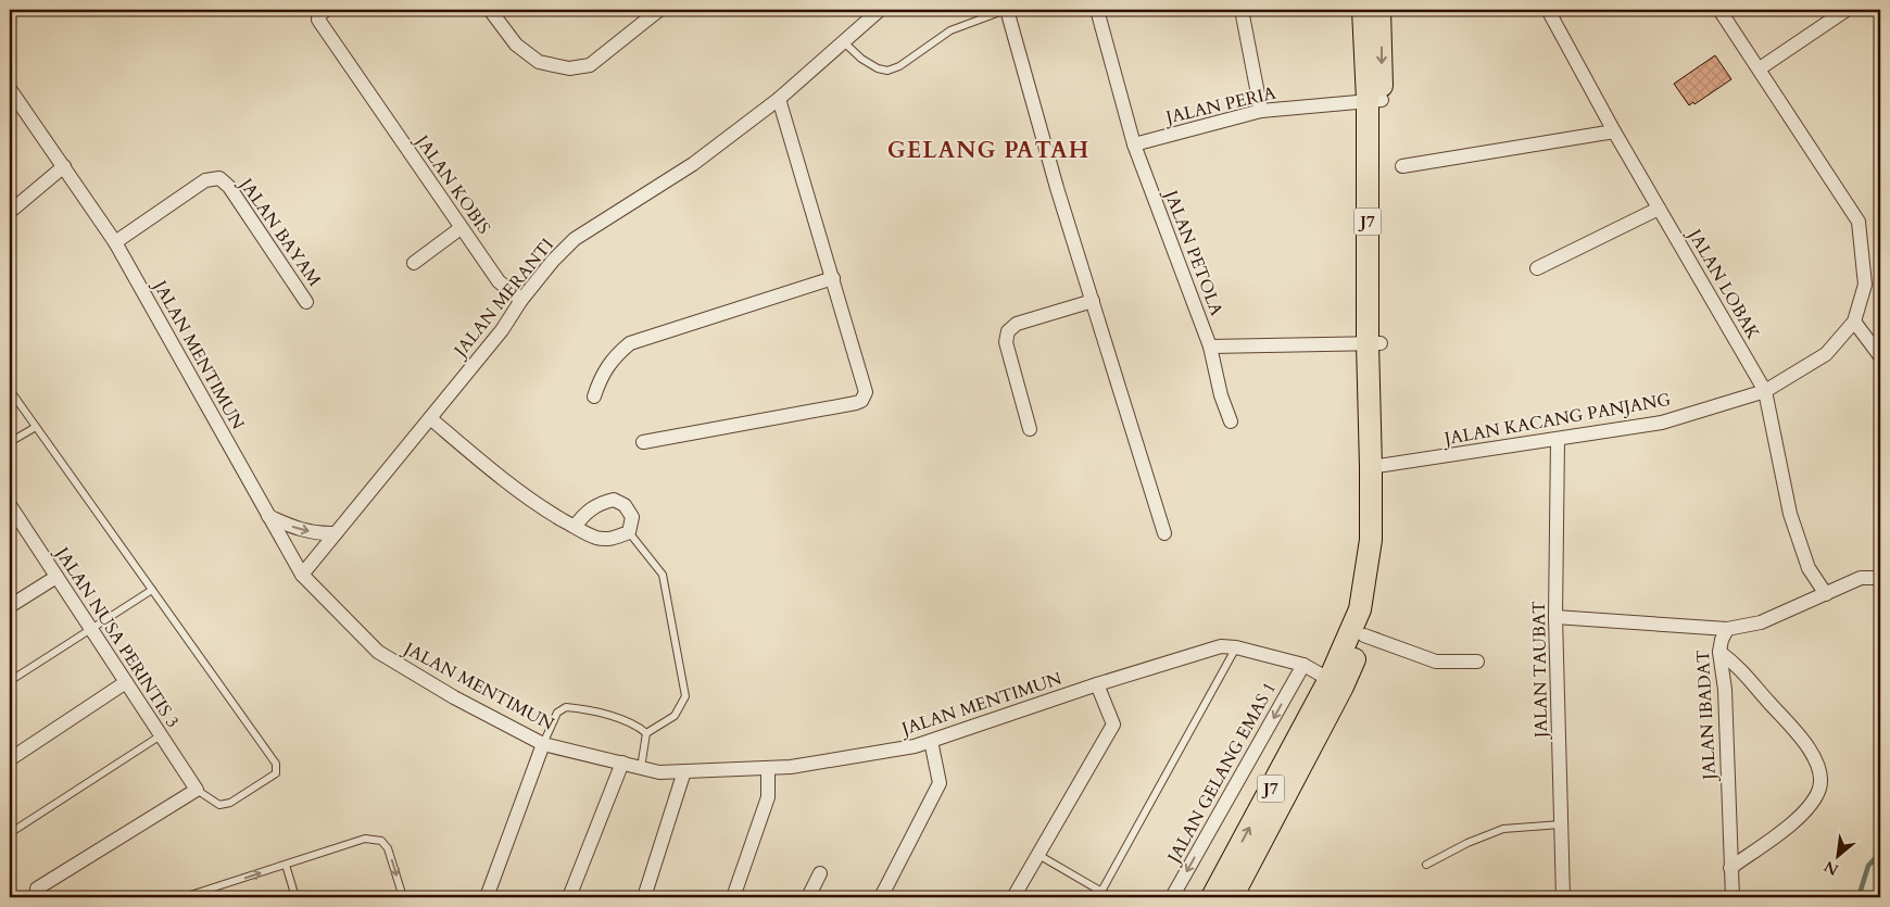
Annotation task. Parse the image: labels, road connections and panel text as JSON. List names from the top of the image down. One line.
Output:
{"streets":{"main road":["J7"],"street":["JALAN PERIA","JALAN KOBIS","JALAN BAYAM","JALAN PETOLA","JALAN LOBAK","JALAN MERANTI","JALAN MENTIMUN","JALAN KACANG PANJANG","JALAN NUSA PERINTIS 3","JALAN TAUBAT","JALAN IBADAT","JALAN GELANG EMAS 1"]},"crossings":[["JALAN PERIA","J7"],["JALAN PERIA","JALAN PETOLA"],["JALAN KOBIS","JALAN MERANTI"],["J7","JALAN MENTIMUN"],["J7","JALAN KACANG PANJANG"],["JALAN BAYAM","JALAN MENTIMUN"],["JALAN LOBAK","JALAN KACANG PANJANG"],["JALAN LOBAK","JALAN IBADAT"],["JALAN MERANTI","JALAN MENTIMUN"],["JALAN MENTIMUN","JALAN GELANG EMAS 1"],["JALAN KACANG PANJANG","JALAN TAUBAT"]],"one_way":["JALAN GELANG EMAS 1"],"districts":["GELANG PATAH"],"north":"bottom left"}
